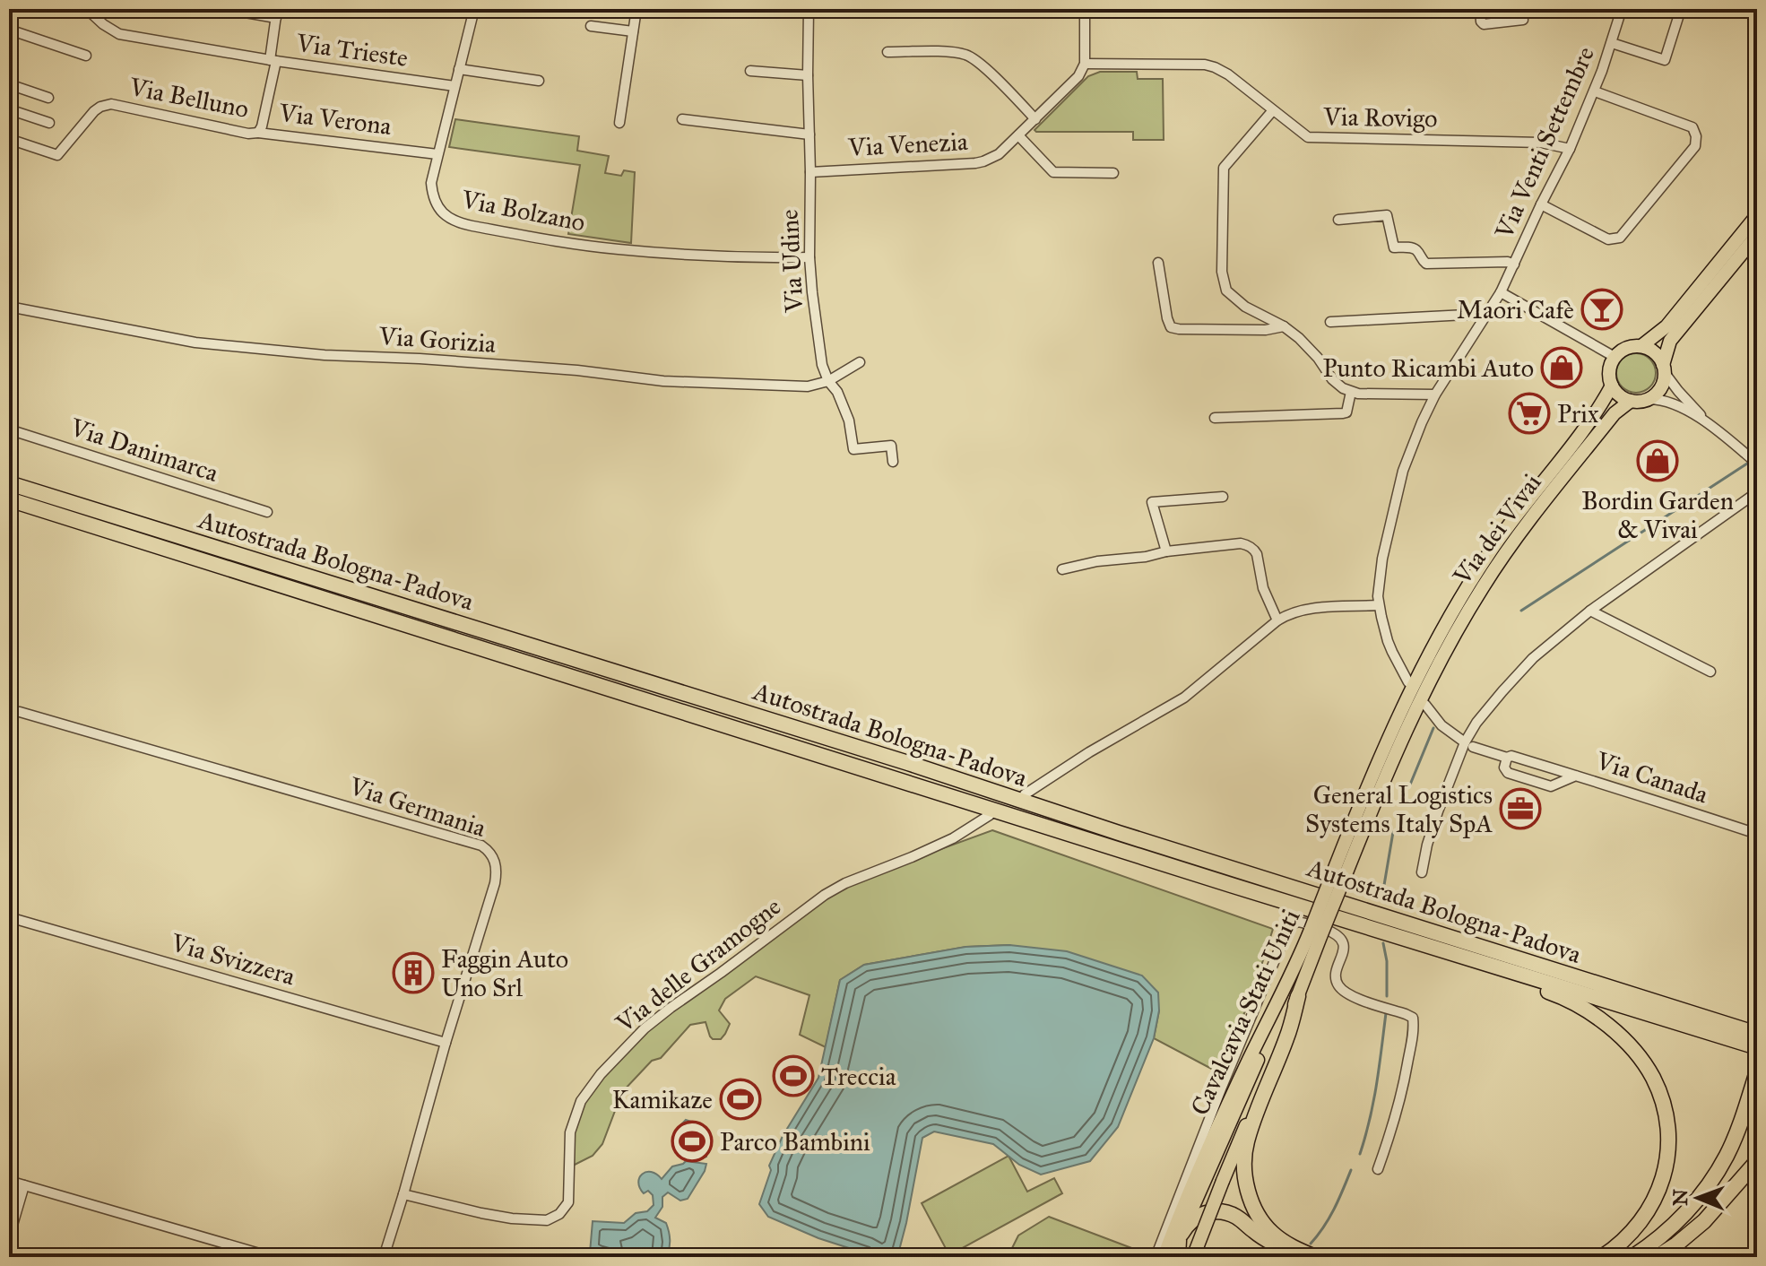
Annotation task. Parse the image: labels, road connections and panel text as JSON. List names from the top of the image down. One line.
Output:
{"streets":{"highway":["Autostrada Bologna-Padova"],"main road":["Via dei Vivai","Cavalcavia Stati Uniti"],"street":["Via Trieste","Via Belluno","Via Rovigo","Via Verona","Via Venti Settembre","Via Venezia","Via Bolzano","Via Udine","Via Gorizia","Via Danimarca","Via Canada","Via Germania","Via Svizzera","Via delle Gramogne"]},"crossings":[["Via Trieste","Via Verona"],["Via Trieste","Via Bolzano"],["Via Belluno","Via Verona"],["Via Rovigo","Via Venti Settembre"],["Via Rovigo","Via Venezia"],["Via Verona","Via Bolzano"],["Via Venezia","Via Udine"],["Via Bolzano","Via Udine"],["Via Udine","Via Gorizia"],["Via dei Vivai","Cavalcavia Stati Uniti"],["Via Germania","Via Svizzera"],["Via Germania","Via delle Gramogne"]],"places":{"bar":["Maori Cafè"],"shop":["Punto Ricambi Auto","Bordin Garden & Vivai"],"supermarket":["Prix"],"office":["General Logistics Systems Italy SpA"],"building":["Faggin Auto Uno Srl"],"sports":["Treccia","Kamikaze","Parco Bambini"]},"north":"left"}
